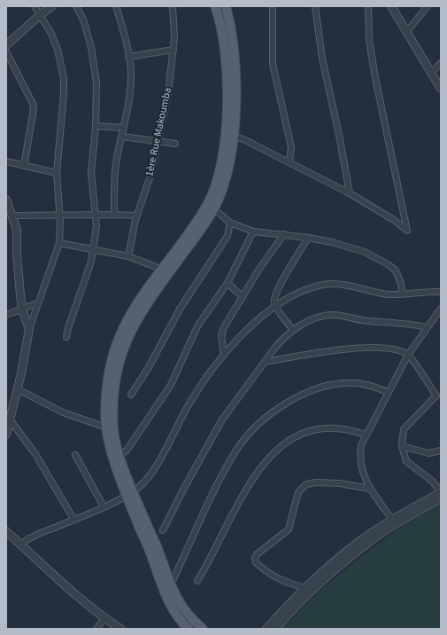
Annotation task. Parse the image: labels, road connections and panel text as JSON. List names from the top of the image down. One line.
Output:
{"streets":{"street":["1ère Rue Makoumba"]}}
